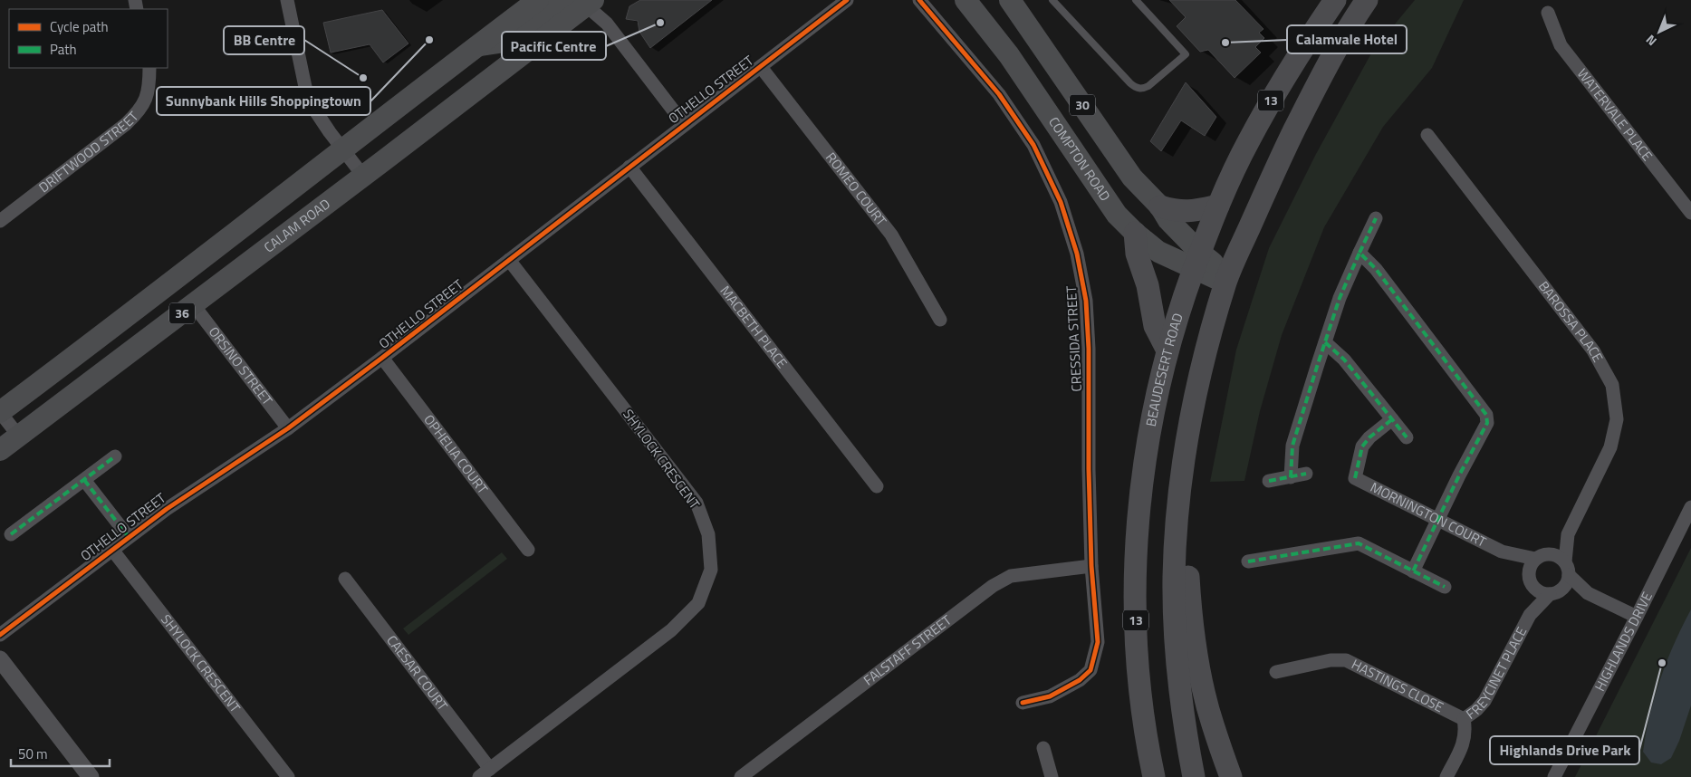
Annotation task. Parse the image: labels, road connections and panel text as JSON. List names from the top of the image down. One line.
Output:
{"streets":{"highway":["13","BEAUDESERT ROAD"],"main road":["30","COMPTON ROAD","CALAM ROAD","36"],"street":["OTHELLO STREET","WATERVALE PLACE","DRIFTWOOD STREET","ROMEO COURT","BAROSSA PLACE","MACBETH PLACE","CRESSIDA STREET","ORSINO STREET","OPHELIA COURT","SHYLOCK CRESCENT","MORNINGTON COURT","HIGHLANDS DRIVE","FALSTAFF STREET","FREYCINET PLACE","CAESAR COURT","HASTINGS CLOSE"]},"crossings":[["OTHELLO STREET","ROMEO COURT"],["OTHELLO STREET","MACBETH PLACE"],["OTHELLO STREET","ORSINO STREET"],["OTHELLO STREET","OPHELIA COURT"],["OTHELLO STREET","SHYLOCK CRESCENT"],["13","COMPTON ROAD"],["COMPTON ROAD","BEAUDESERT ROAD"],["CALAM ROAD","ORSINO STREET"],["BAROSSA PLACE","MORNINGTON COURT"],["BAROSSA PLACE","FREYCINET PLACE"],["CRESSIDA STREET","FALSTAFF STREET"],["SHYLOCK CRESCENT","CAESAR COURT"],["MORNINGTON COURT","FREYCINET PLACE"],["FREYCINET PLACE","HASTINGS CLOSE"]],"places":["Pacific Centre","Sunnybank Hills Shoppingtown","Calamvale Hotel","BB Centre","Highlands Drive Park"],"legend":["Cycle path","Path"],"scale_bar":"50 m","north":"bottom left"}
